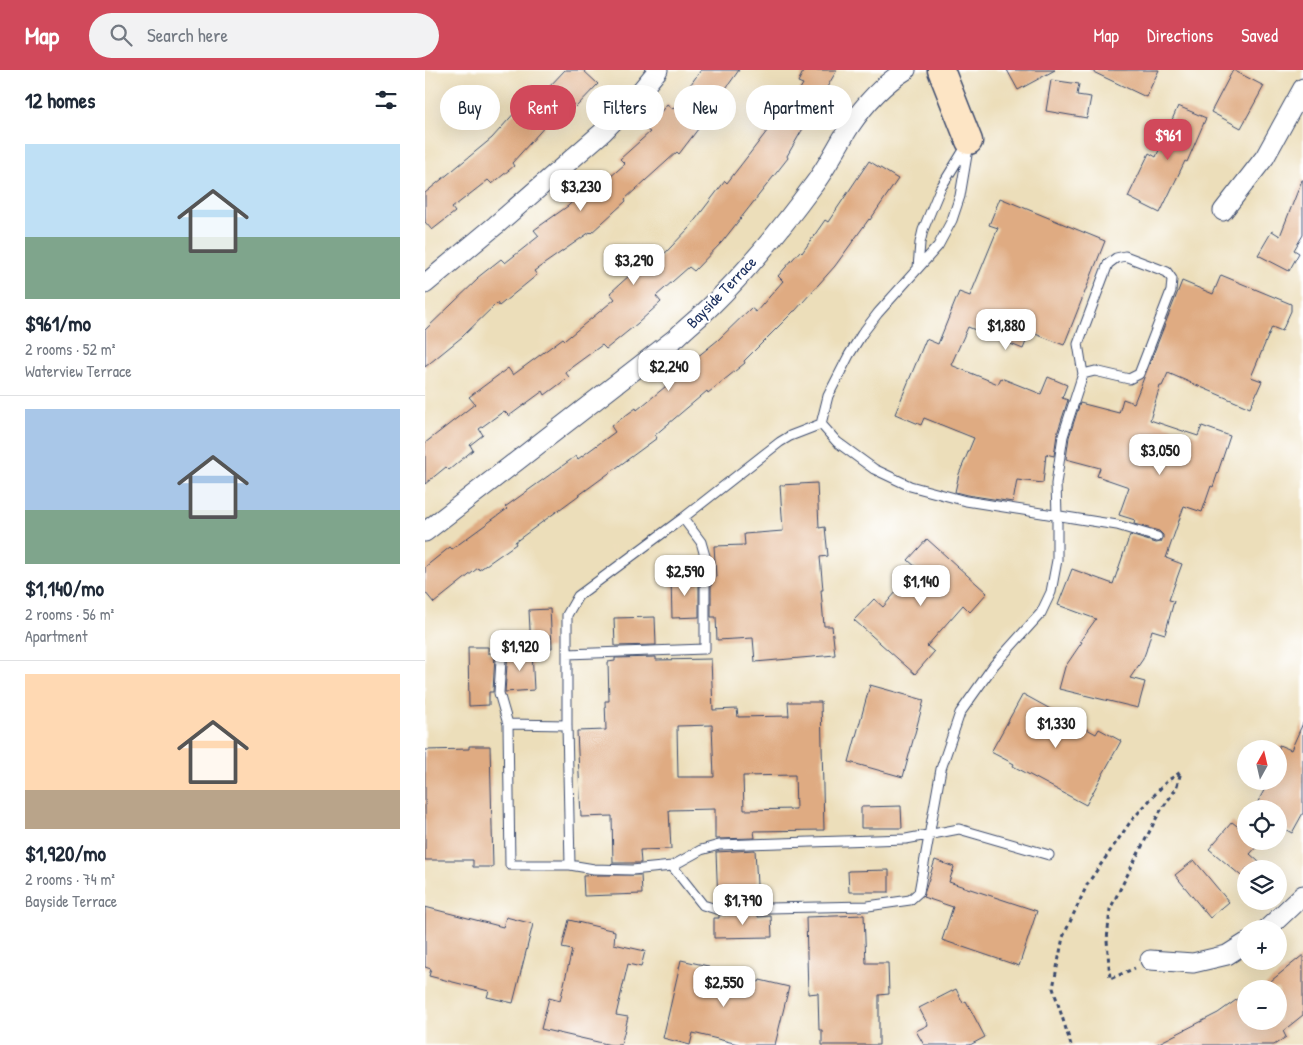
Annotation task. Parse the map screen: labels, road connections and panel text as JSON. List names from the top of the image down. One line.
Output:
{"streets":{"street":["Bayside Terrace"]},"north":"top","page":{"header":"Map","search":"Search here","nav":["Map","Directions","Saved"],"heading":"12 homes","chip":["Buy","Rent","Filters","New","Apartment"],"price":["$961","$3,230","$3,290","$1,880","$2,240","$3,050","$2,590","$1,140","$1,920","$1,330","$1,790","$2,550"],"list":[{"name":"$961/mo","note":"2 rooms · 52 m² · Waterview Terrace"},{"name":"$1,140/mo","note":"2 rooms · 56 m² · Apartment"},{"name":"$1,920/mo","note":"2 rooms · 74 m² · Bayside Terrace"}],"map_buttons":["+","−"]}}
